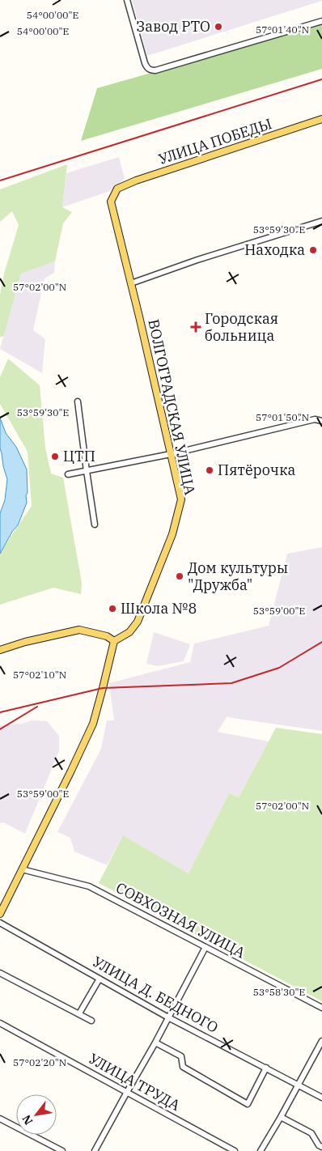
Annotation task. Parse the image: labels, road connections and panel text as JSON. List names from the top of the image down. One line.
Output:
{"streets":{"main road":["УЛИЦА ПОБЕДЫ","ВОЛГОГРАДСКАЯ УЛИЦА"],"street":["СОВХОЗНАЯ УЛИЦА","УЛИЦА Д. БЕДНОГО","УЛИЦА ТРУДА"]},"crossings":[["УЛИЦА ПОБЕДЫ","ВОЛГОГРАДСКАЯ УЛИЦА"]],"places":{"other":["Завод РТО","Находка","ЦТП","Пятёрочка","Дом культуры \"Дружба\"","Школа №8"],"health":["Городская больница"]},"north":"bottom left","coordinates":["54°00'00\"E","57°01'40\"N","53°59'30\"E","57°02'00\"N","57°01'50\"N","53°59'00\"E","57°02'10\"N","53°58'30\"E","57°02'20\"N"]}
